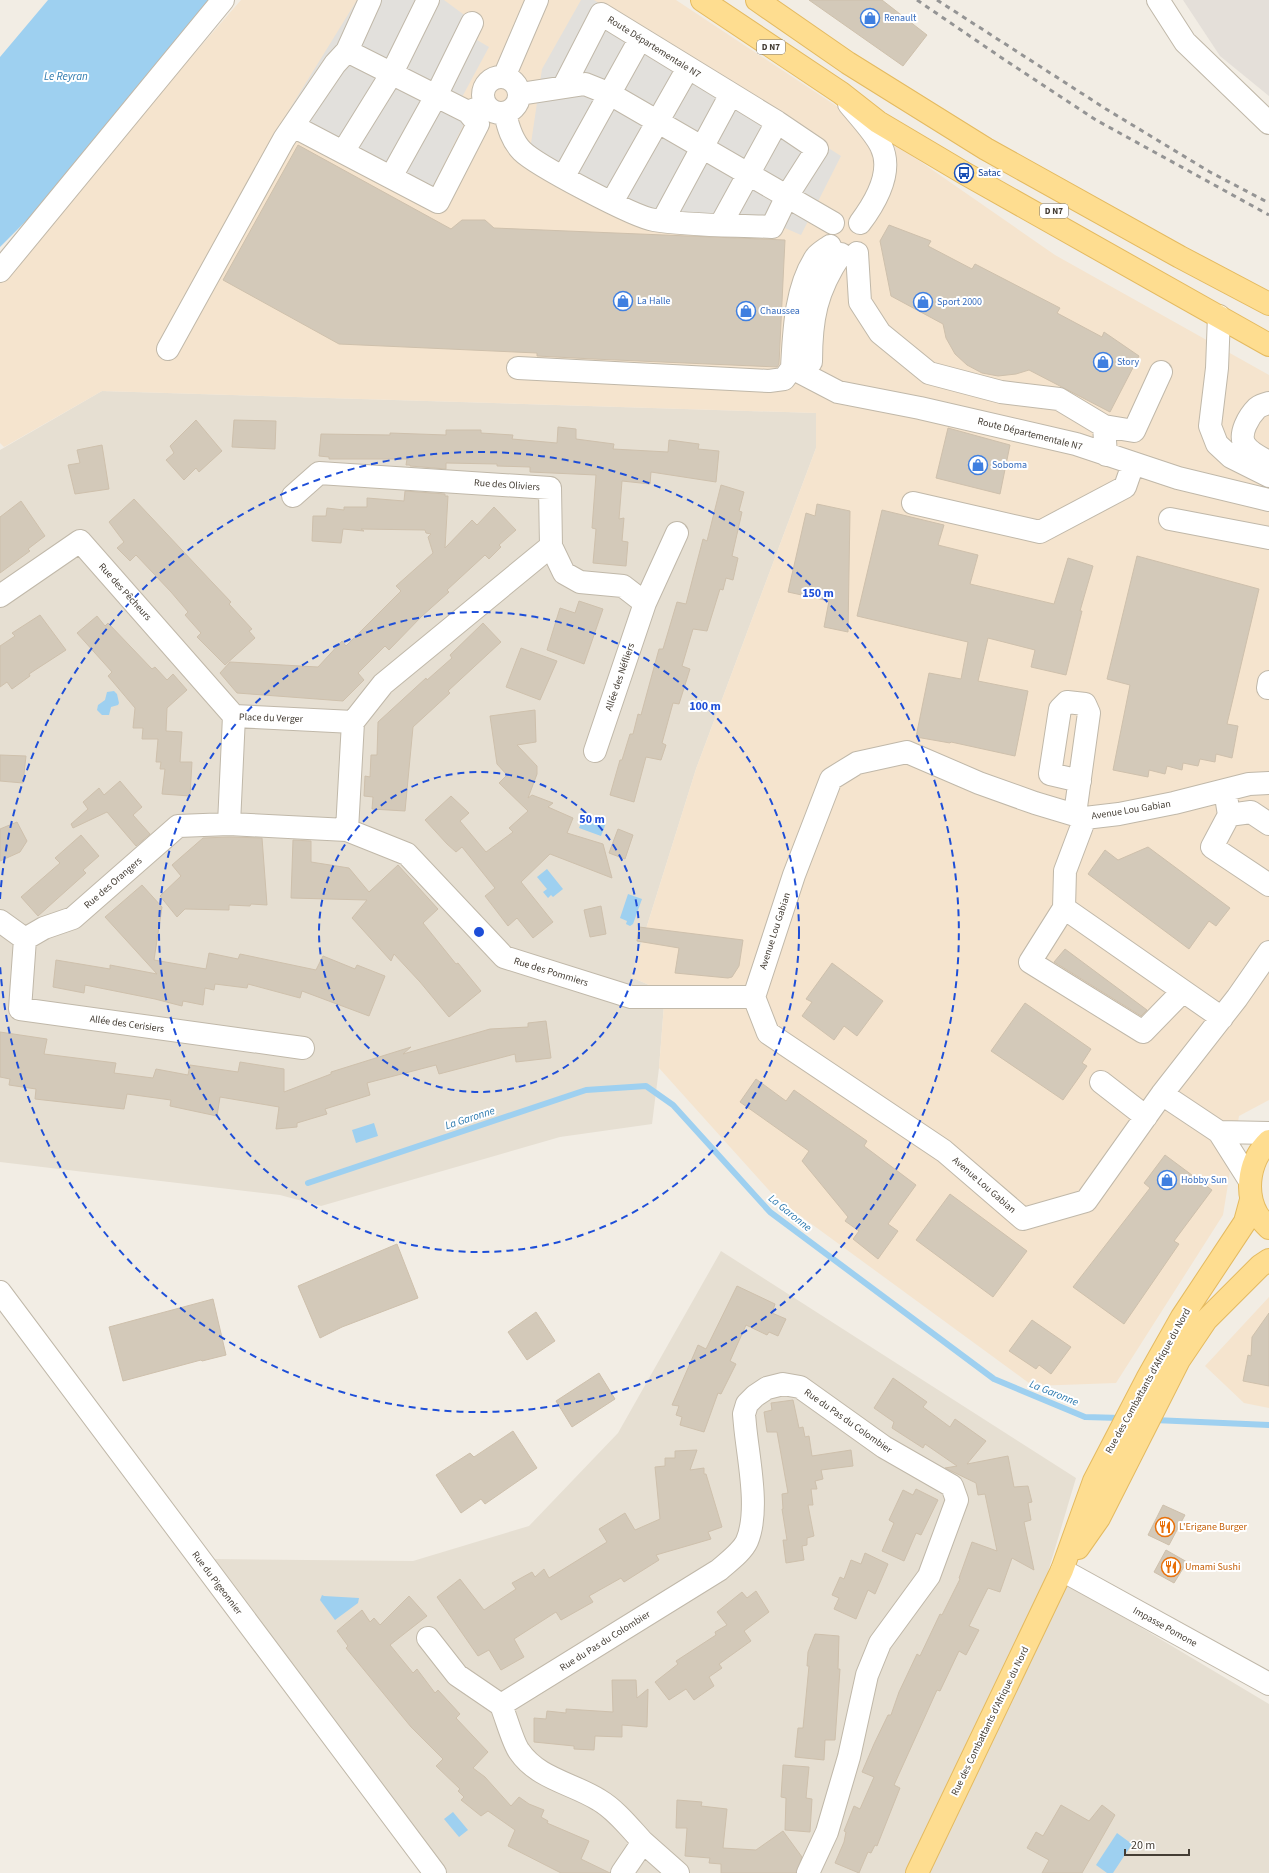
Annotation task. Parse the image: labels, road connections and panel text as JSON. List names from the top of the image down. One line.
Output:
{"streets":{"main road":["D N7","Rue des Combattants d'Afrique du Nord"],"street":["Route Départementale N7","Rue des Oliviers","Rue des Pêcheurs","Allée des Néfliers","Place du Verger","Avenue Lou Gabian","Rue des Orangers","Rue des Pommiers","Allée des Cerisiers","Rue du Pas du Colombier","Rue du Pigeonnier","Impasse Pomone"]},"crossings":[["Rue des Pêcheurs","Place du Verger"],["Place du Verger","Rue des Orangers"],["Avenue Lou Gabian","Rue des Pommiers"],["Rue des Orangers","Allée des Cerisiers"],["Rue des Combattants d'Afrique du Nord","Impasse Pomone"]],"water":["Le Reyran","La Garonne"],"places":{"shop":["Renault","La Halle","Sport 2000","Chaussea","Story","Soboma","Hobby Sun"],"bus stop":["Satac"],"restaurant":["L'Erigane Burger","Umami Sushi"]},"scale_bar":"20 m","rings":["150 m","100 m","50 m"]}
